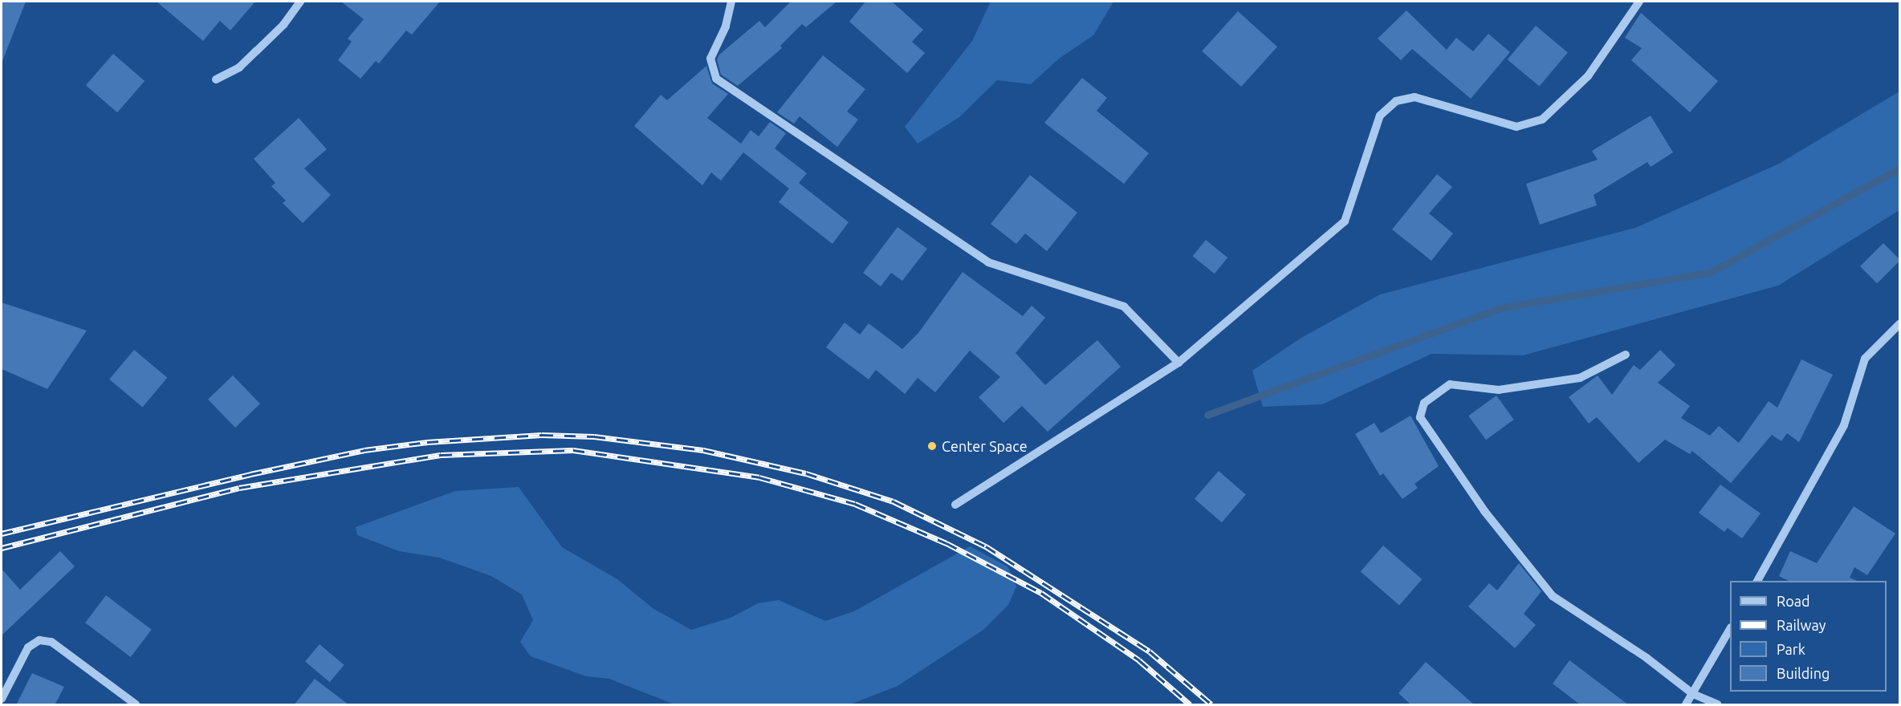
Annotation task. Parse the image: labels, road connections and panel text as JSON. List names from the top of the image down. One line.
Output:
{"places":["Center Space"],"legend":["Road","Railway","Park","Building"]}
